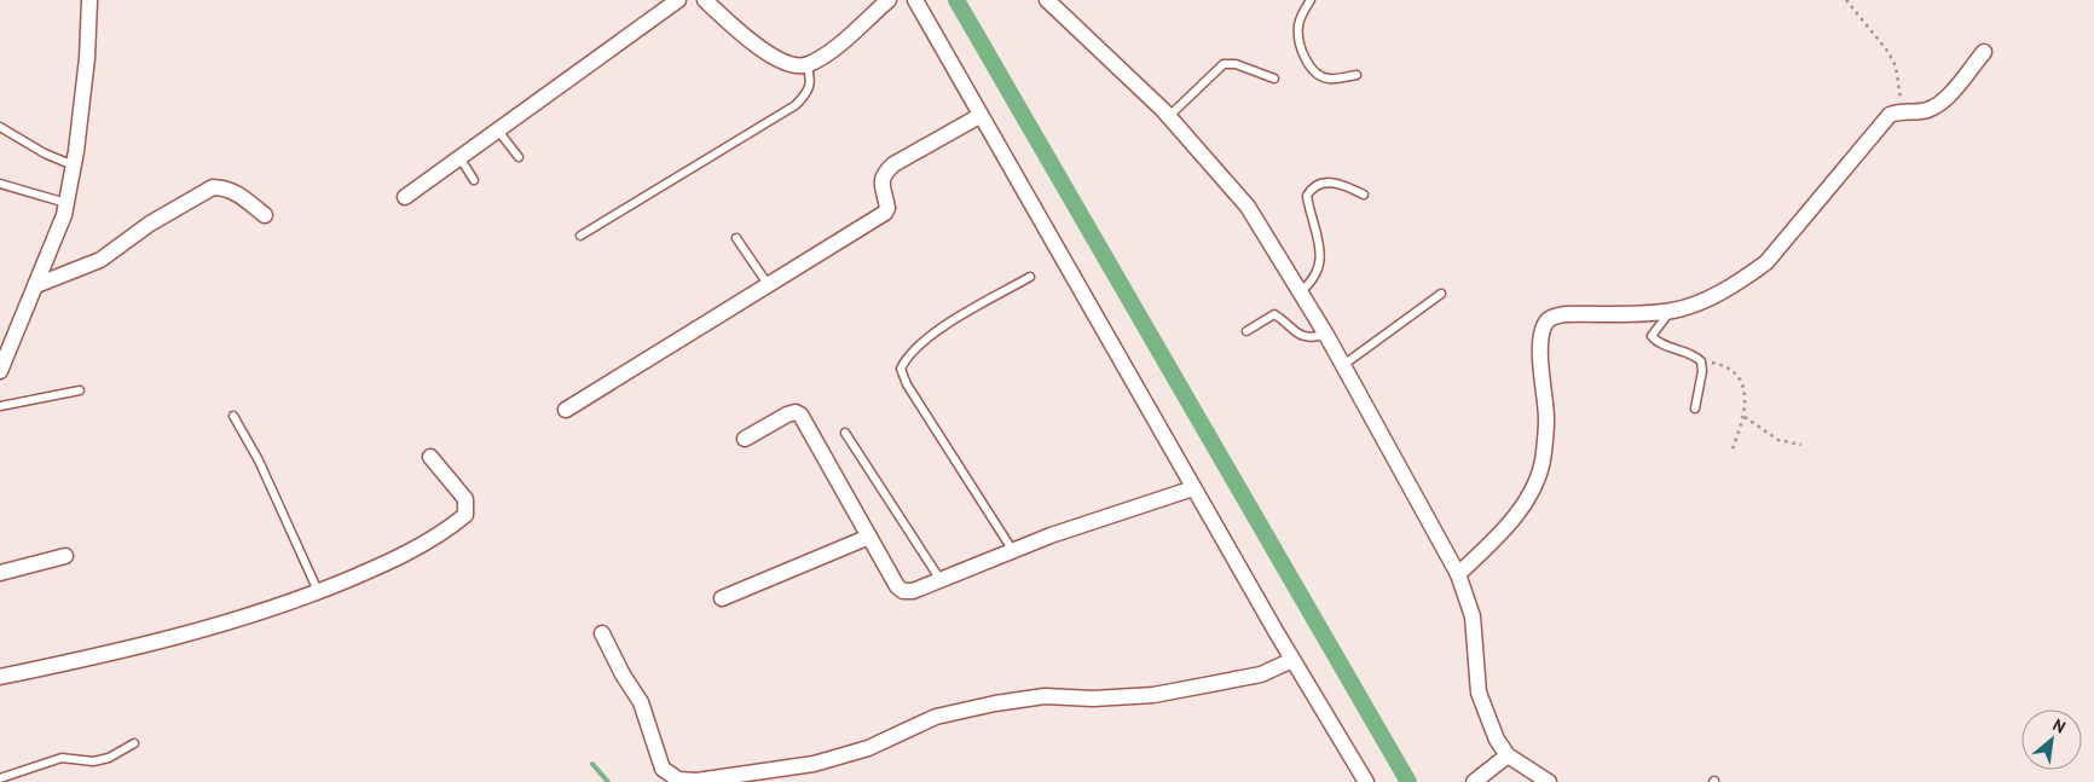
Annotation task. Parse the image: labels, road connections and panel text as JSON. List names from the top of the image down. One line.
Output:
{"north":"top right"}
